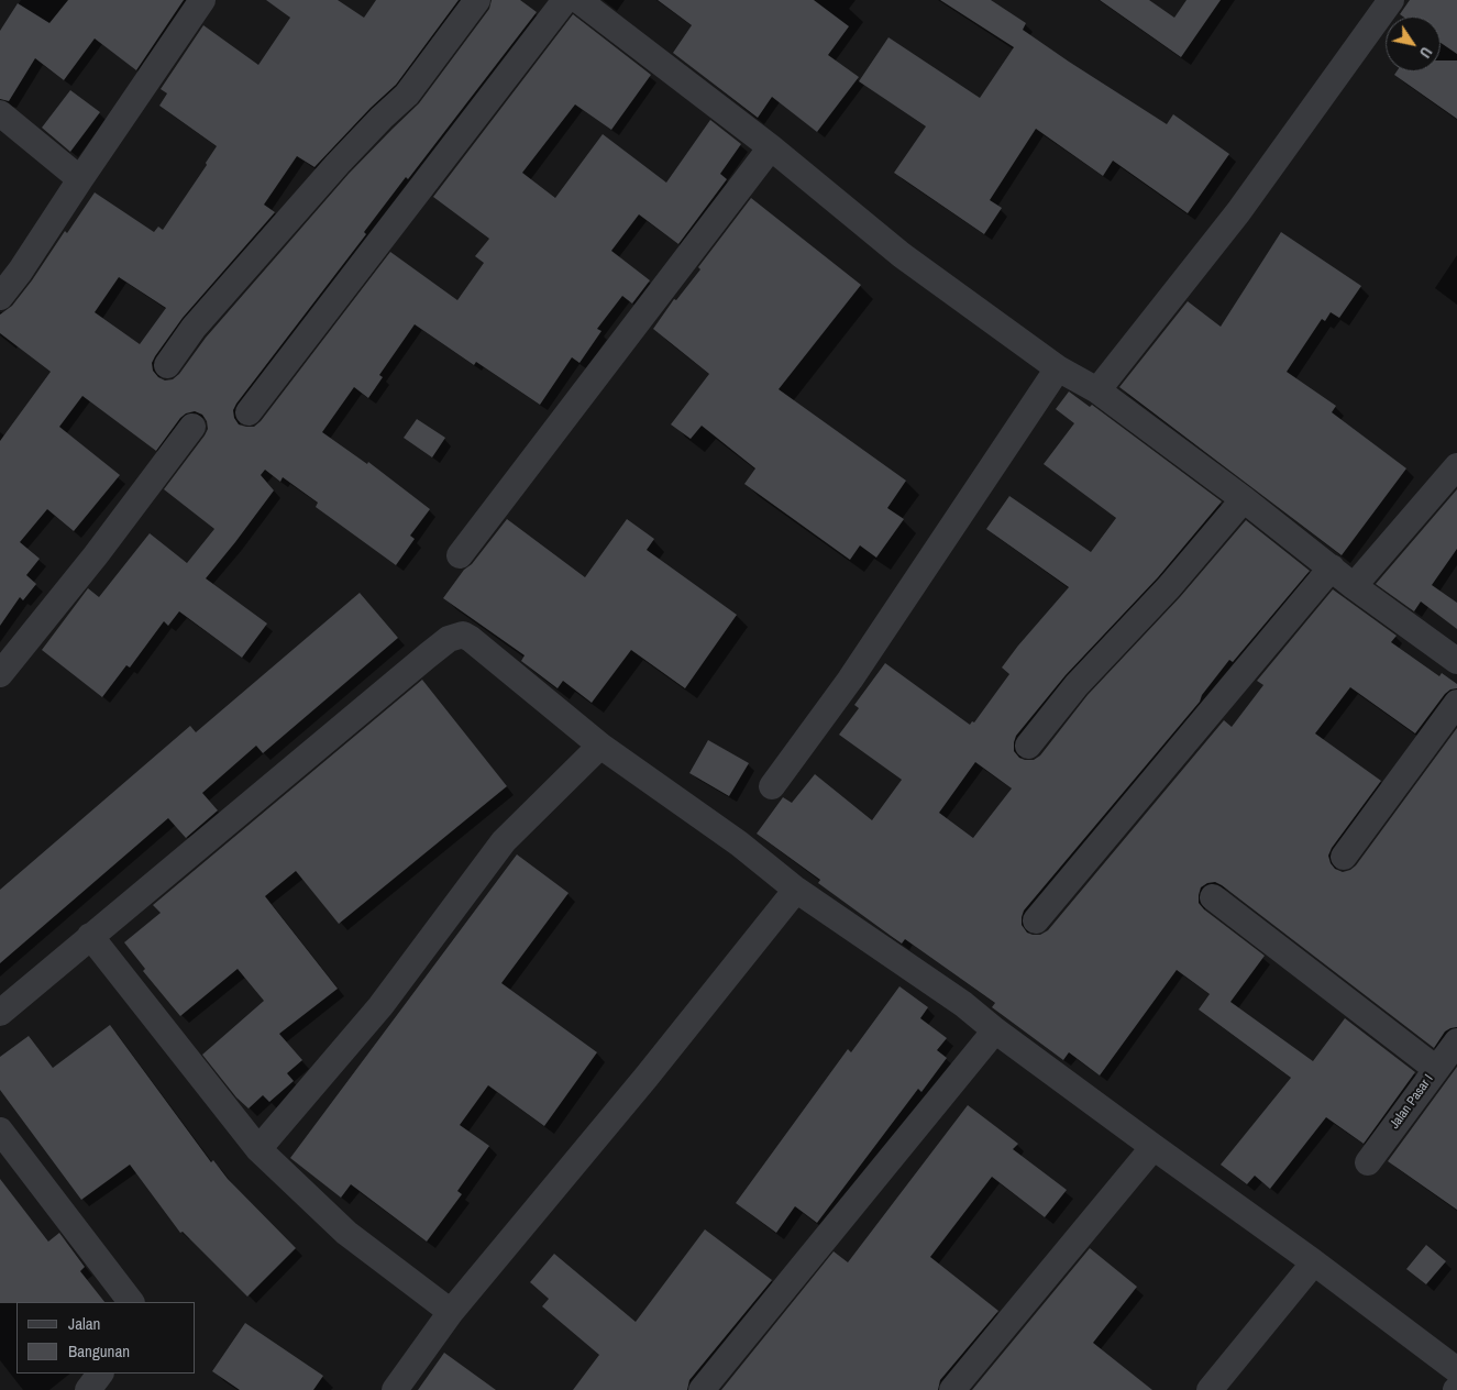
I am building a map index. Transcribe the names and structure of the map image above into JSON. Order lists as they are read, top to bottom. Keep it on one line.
{"streets":{"street":["Jalan Pasar I"]},"legend":["Jalan","Bangunan"],"north":"bottom right"}
